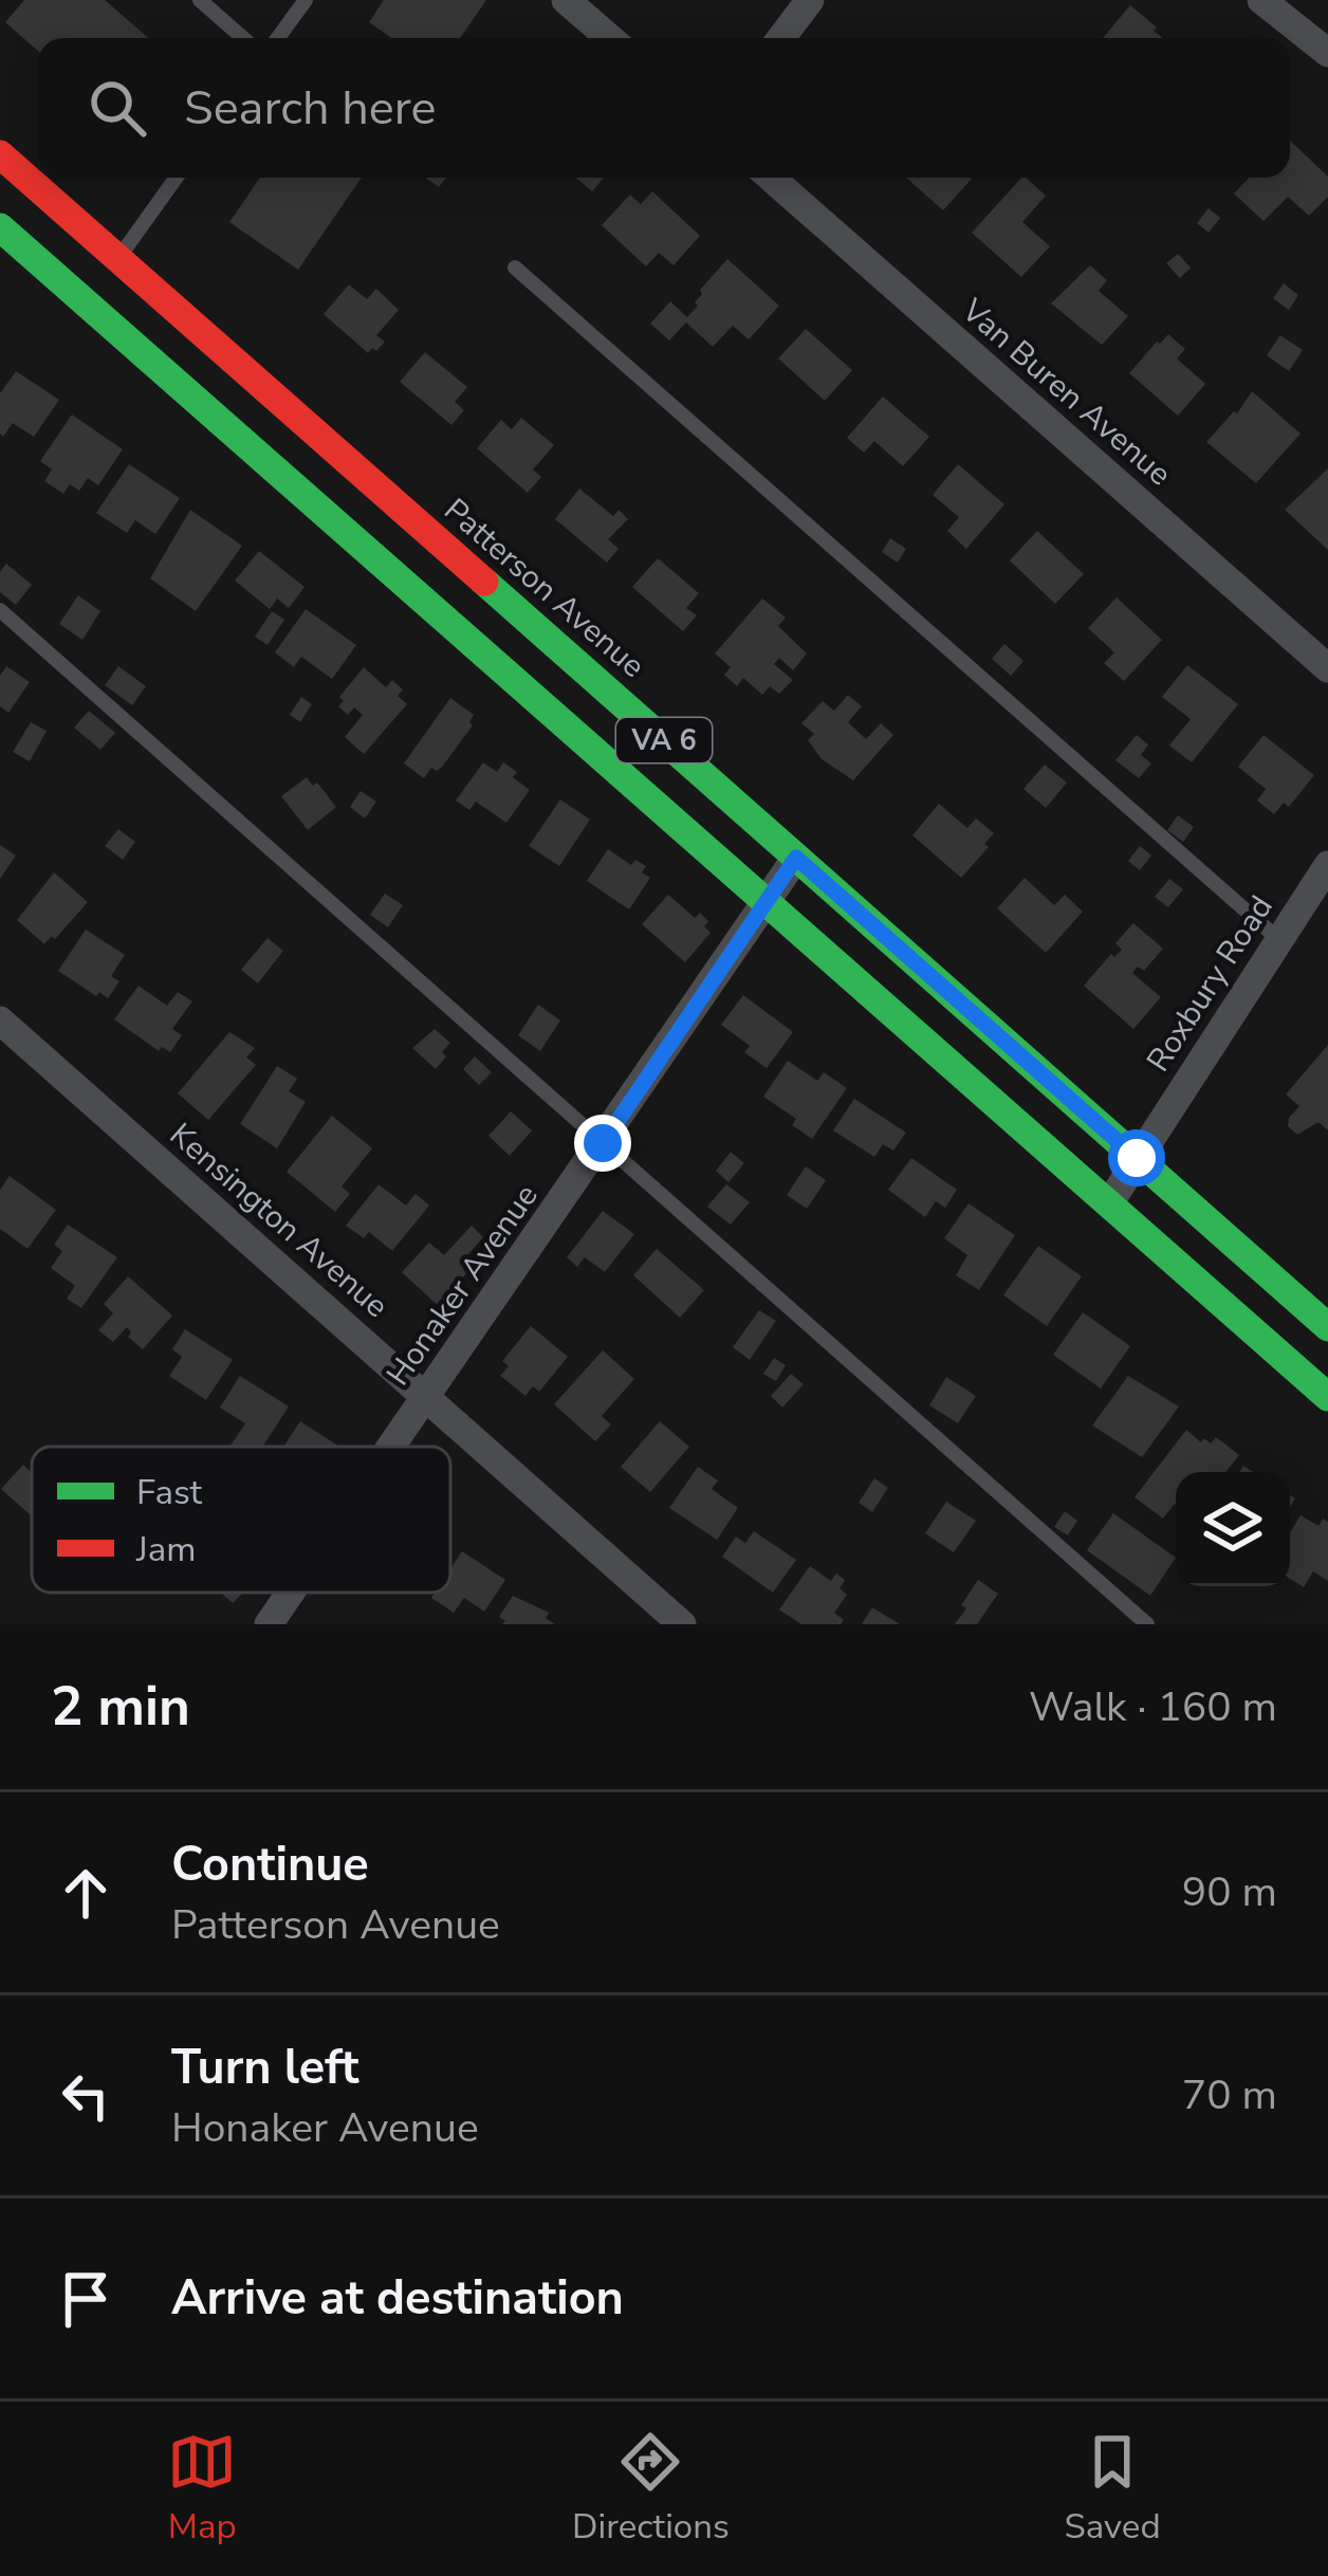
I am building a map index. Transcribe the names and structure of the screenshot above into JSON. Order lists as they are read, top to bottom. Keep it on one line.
{"streets":{"main road":["Patterson Avenue","VA 6"],"street":["Van Buren Avenue","Roxbury Road","Kensington Avenue","Honaker Avenue"]},"crossings":[["Patterson Avenue","Roxbury Road"],["Patterson Avenue","Honaker Avenue"],["VA 6","Roxbury Road"],["VA 6","Honaker Avenue"],["Kensington Avenue","Honaker Avenue"]],"legend":["Fast","Jam"],"page":{"search":"Search here","heading":["2 min","Walk · 160 m"],"list":[["Continue","Patterson Avenue","90 m"],["Turn left","Honaker Avenue","70 m"],"Arrive at destination"],"nav":["Map","Directions","Saved"]}}
